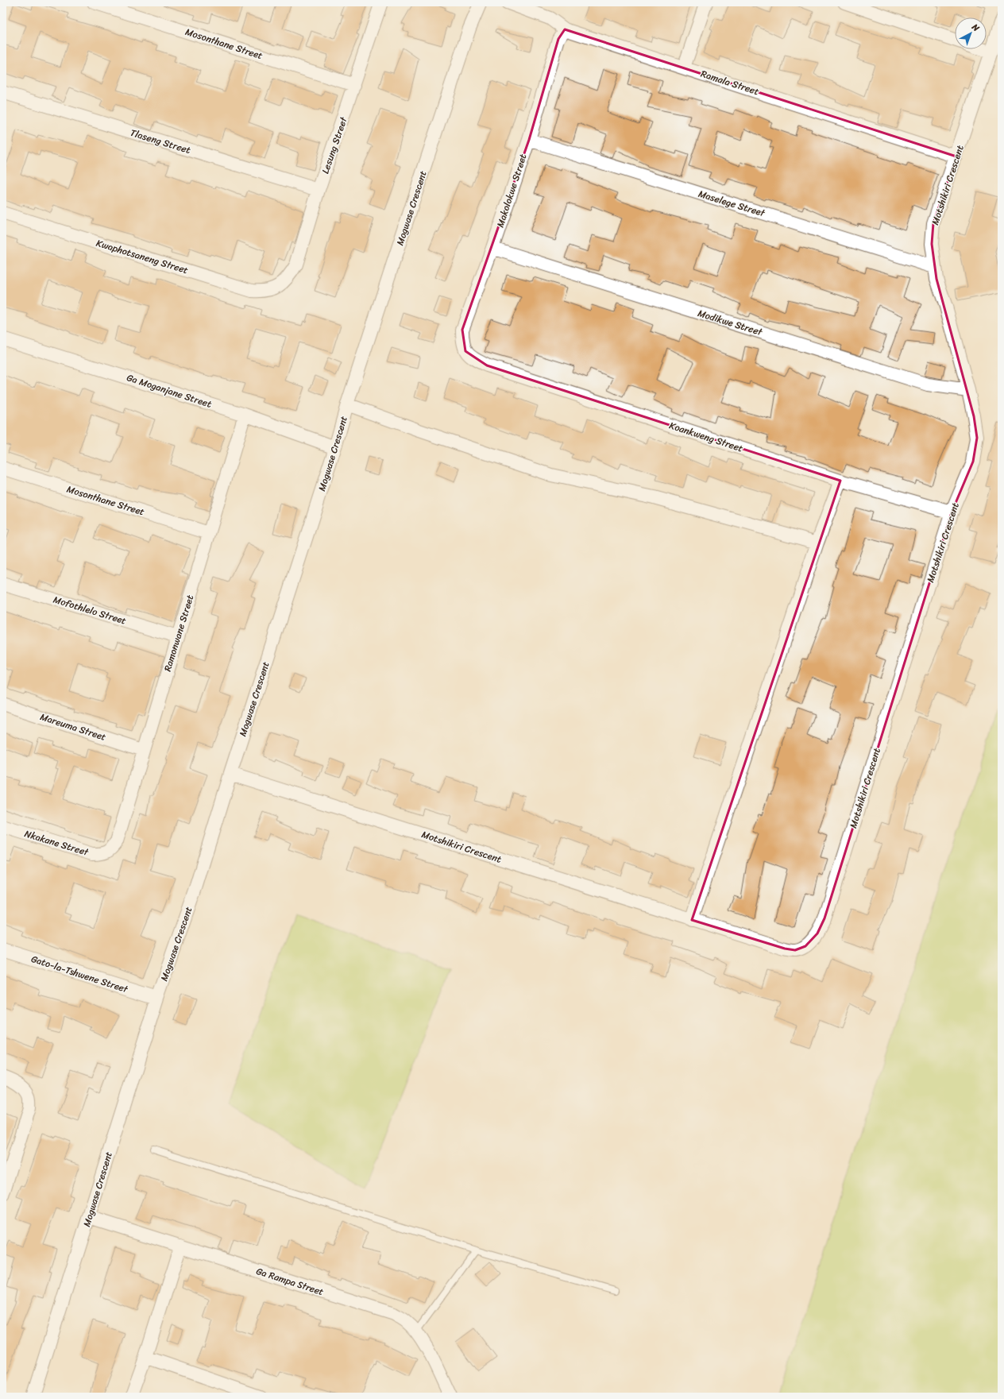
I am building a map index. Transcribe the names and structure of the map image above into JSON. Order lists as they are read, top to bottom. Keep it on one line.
{"streets":{"street":["Mosonthane Street","Ramala Street","Tlaseng Street","Lesung Street","Motshikiri Crescent","Makolokwe Street","Maselege Street","Mogwase Crescent","Kwaphotsaneng Street","Modikwe Street","Ga Moganjane Street","Koankweng Street","Mofothlelo Street","Ramonwane Street","Mareuma Street","Nkakane Street","Gato-la-Tshwene Street","Ga Rampa Street"]},"crossings":[["Mosonthane Street","Lesung Street"],["Mosonthane Street","Ramonwane Street"],["Ramala Street","Motshikiri Crescent"],["Ramala Street","Makolokwe Street"],["Tlaseng Street","Lesung Street"],["Lesung Street","Kwaphotsaneng Street"],["Motshikiri Crescent","Maselege Street"],["Motshikiri Crescent","Mogwase Crescent"],["Motshikiri Crescent","Modikwe Street"],["Motshikiri Crescent","Koankweng Street"],["Makolokwe Street","Maselege Street"],["Makolokwe Street","Modikwe Street"],["Makolokwe Street","Koankweng Street"],["Mogwase Crescent","Ga Moganjane Street"],["Mogwase Crescent","Gato-la-Tshwene Street"],["Mogwase Crescent","Ga Rampa Street"],["Ga Moganjane Street","Ramonwane Street"],["Mofothlelo Street","Ramonwane Street"],["Ramonwane Street","Mareuma Street"],["Ramonwane Street","Nkakane Street"]],"north":"top right"}
